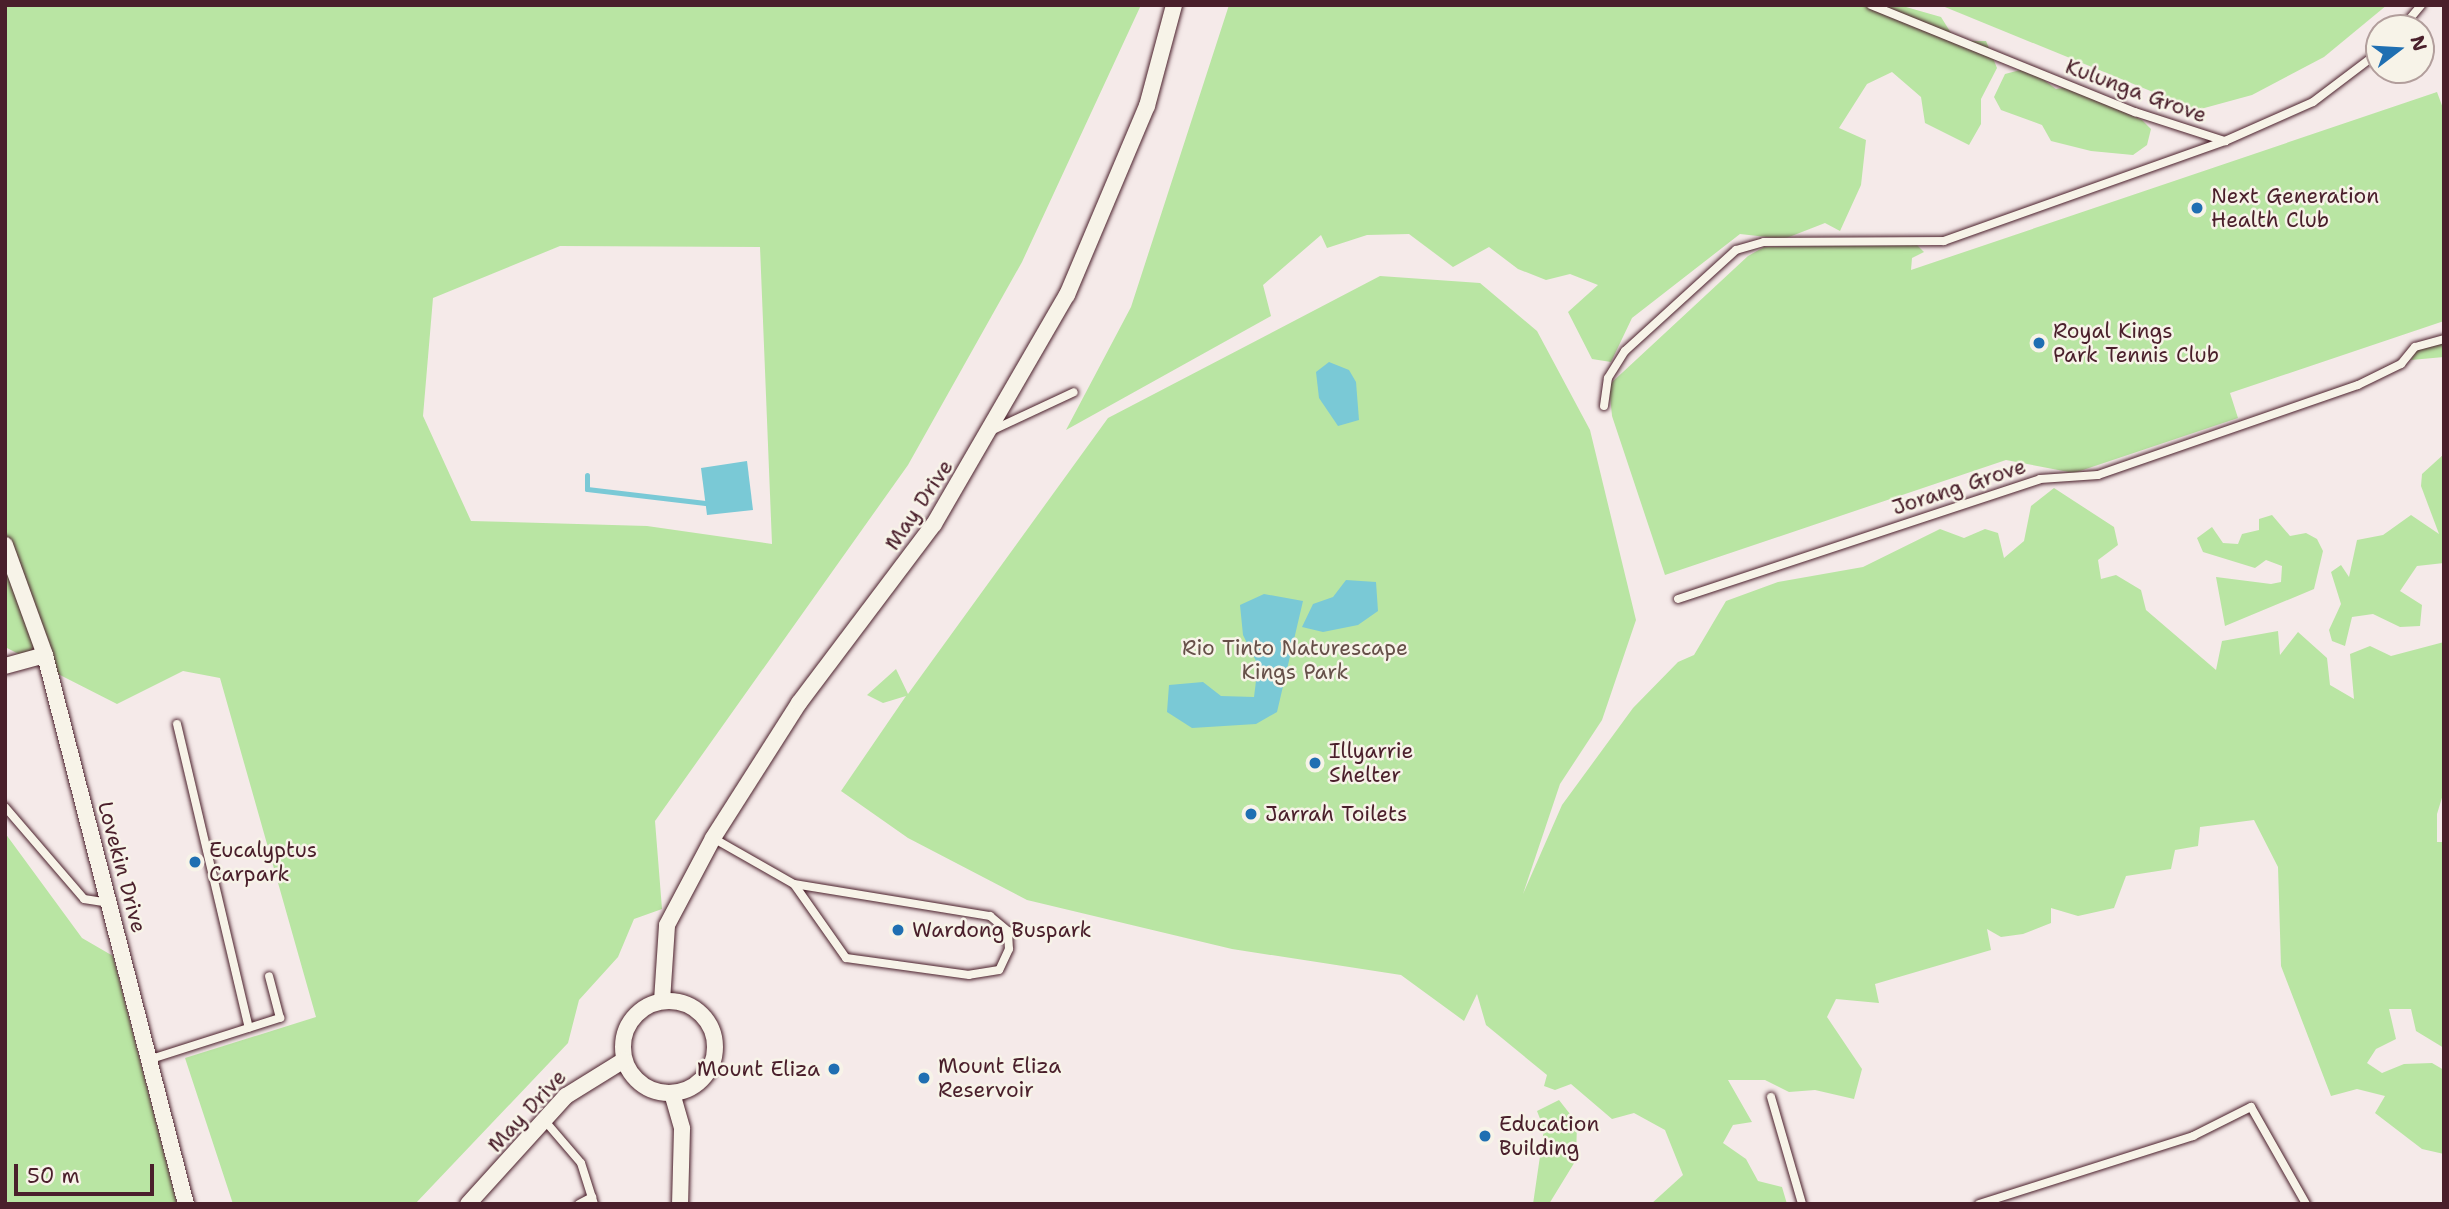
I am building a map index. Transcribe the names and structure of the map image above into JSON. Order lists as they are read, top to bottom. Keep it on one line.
{"streets":{"street":["May Drive","Lovekin Drive"],"lane":["Kulunga Grove","Jorang Grove"]},"parks":["Rio Tinto Naturescape Kings Park"],"places":["Next Generation Health Club","Royal Kings Park Tennis Club","Illyarrie Shelter","Jarrah Toilets","Eucalyptus Carpark","Wardong Buspark","Mount Eliza","Mount Eliza Reservoir","Education Building"],"scale_bar":"50 m","north":"right"}
